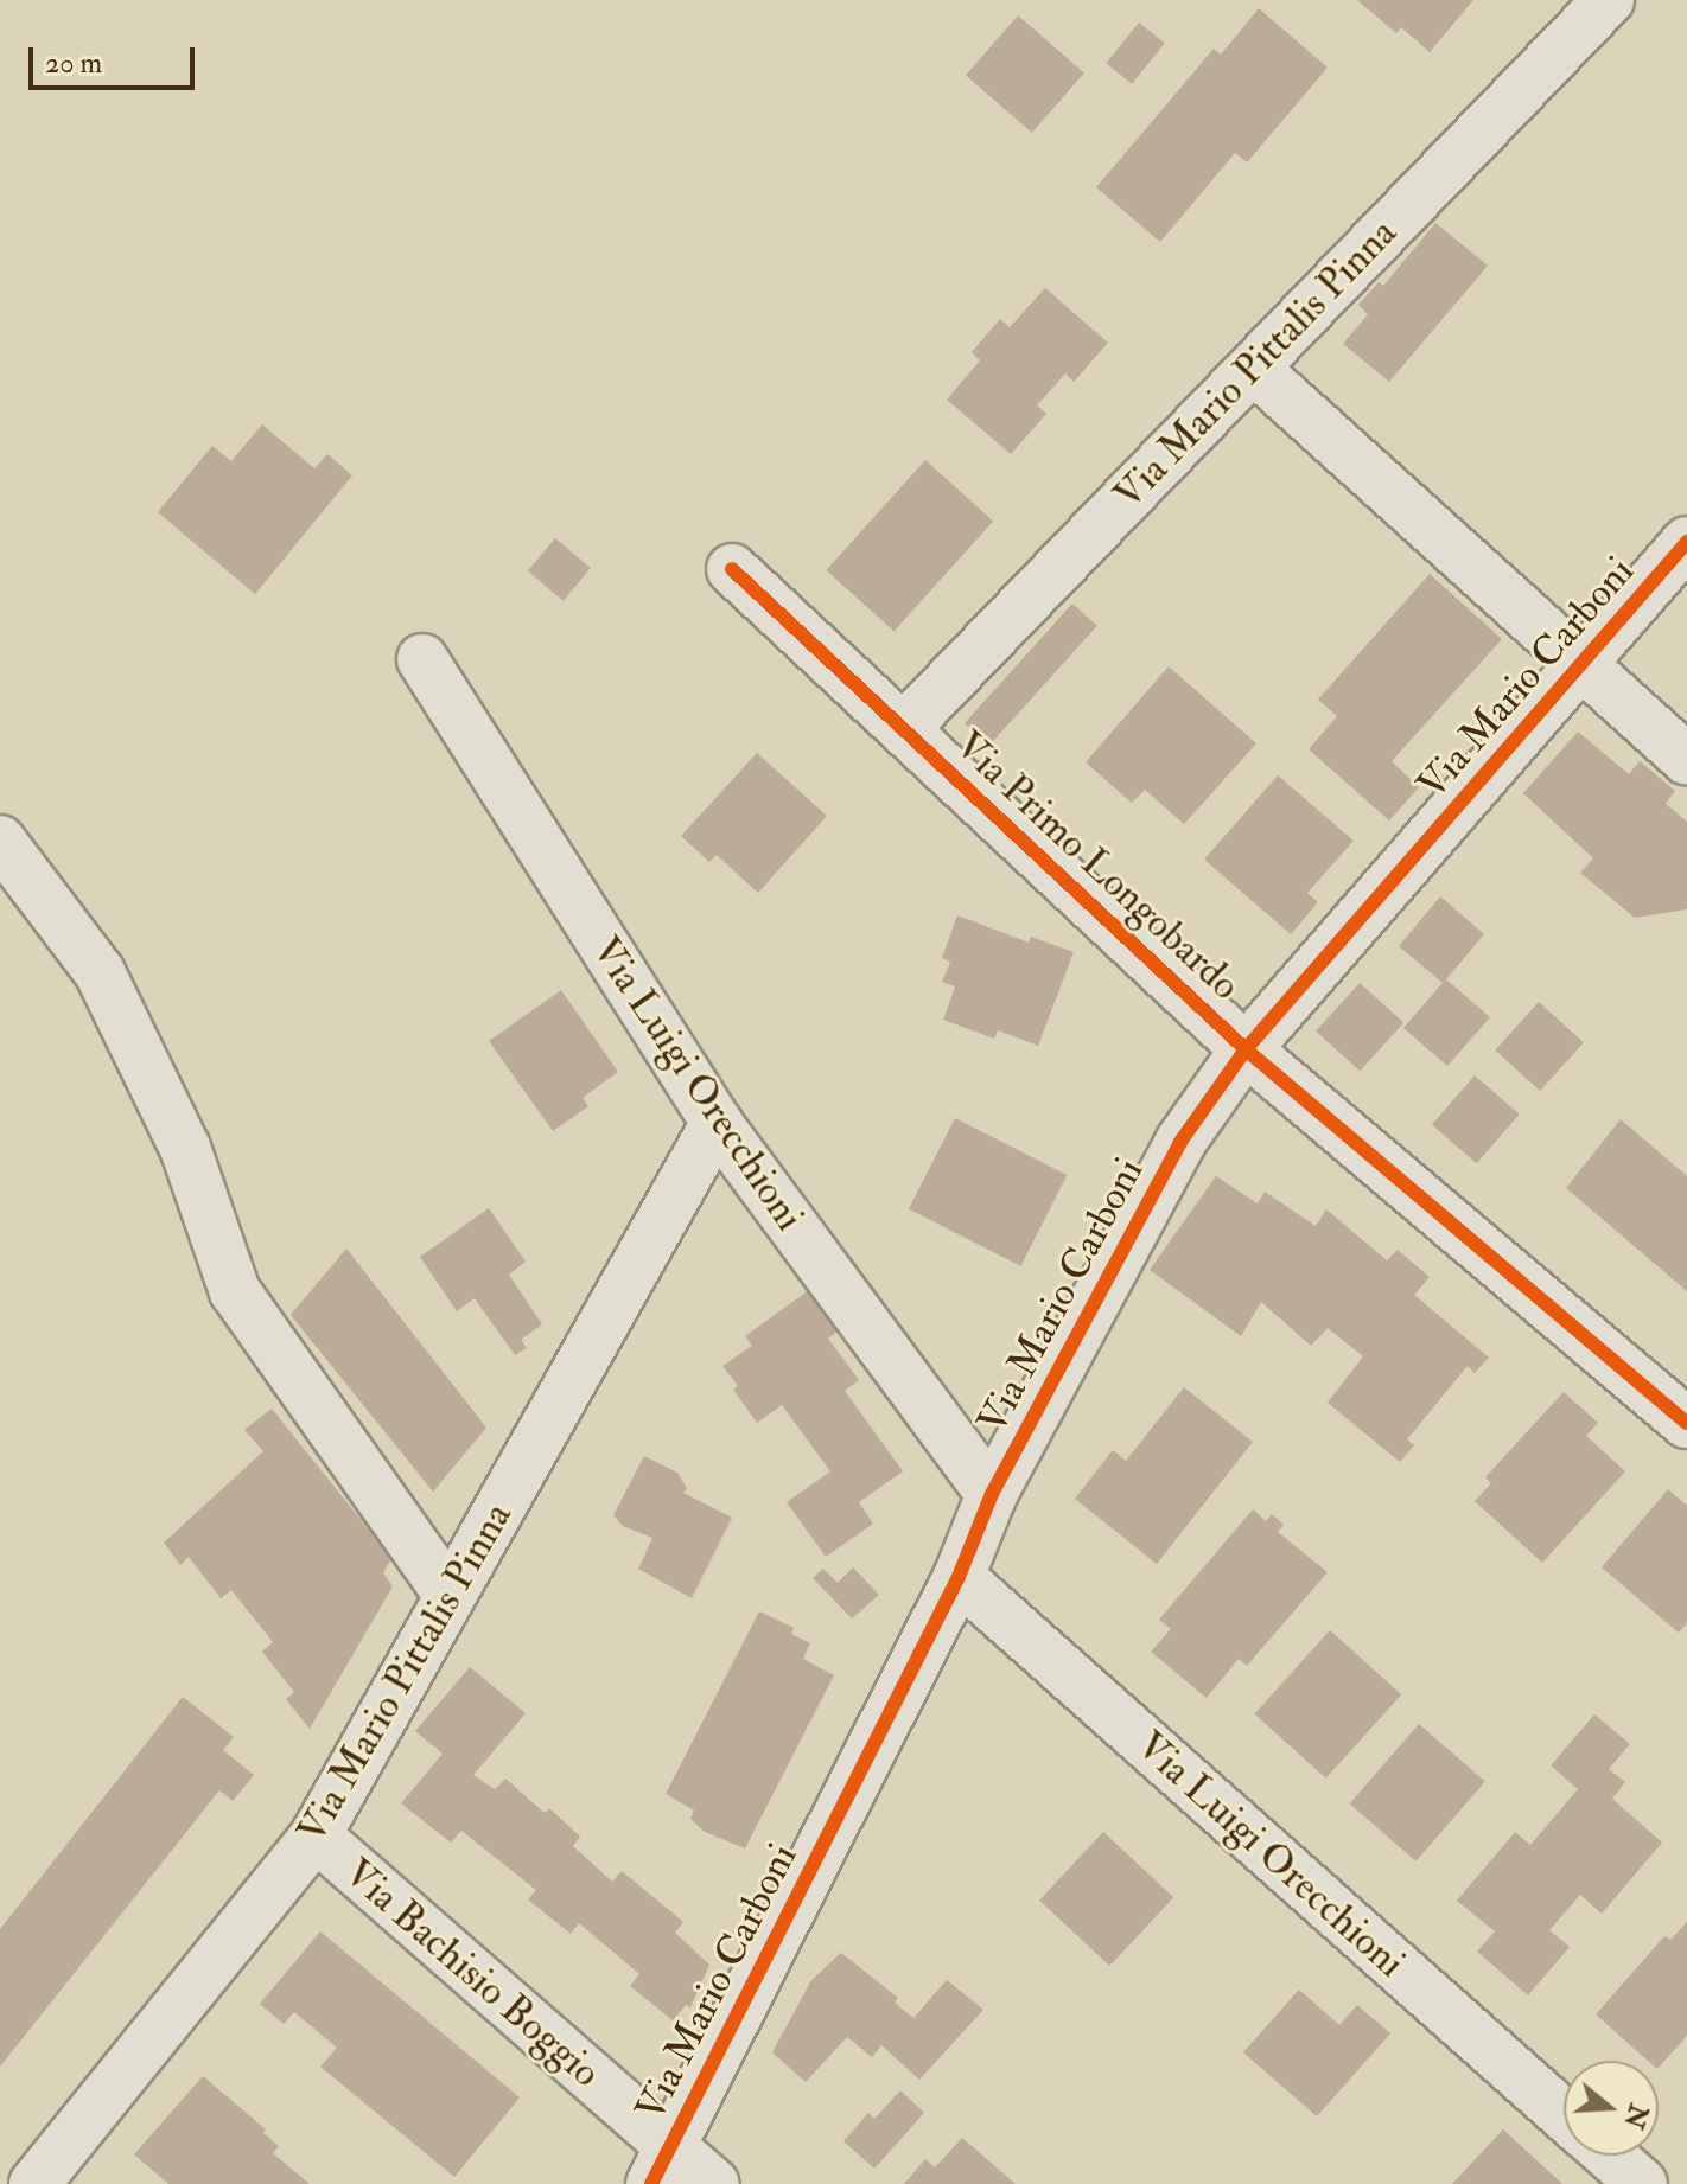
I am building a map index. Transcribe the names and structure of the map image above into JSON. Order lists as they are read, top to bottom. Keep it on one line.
{"streets":{"street":["Via Mario Pittalis Pinna","Via Mario Carboni","Via Primo Longobardo","Via Luigi Orecchioni","Via Bachisio Boggio"]},"crossings":[["Via Mario Pittalis Pinna","Via Primo Longobardo"],["Via Mario Pittalis Pinna","Via Luigi Orecchioni"],["Via Mario Pittalis Pinna","Via Bachisio Boggio"],["Via Mario Carboni","Via Primo Longobardo"],["Via Mario Carboni","Via Luigi Orecchioni"],["Via Mario Carboni","Via Bachisio Boggio"]],"scale_bar":"20 m","north":"right"}
